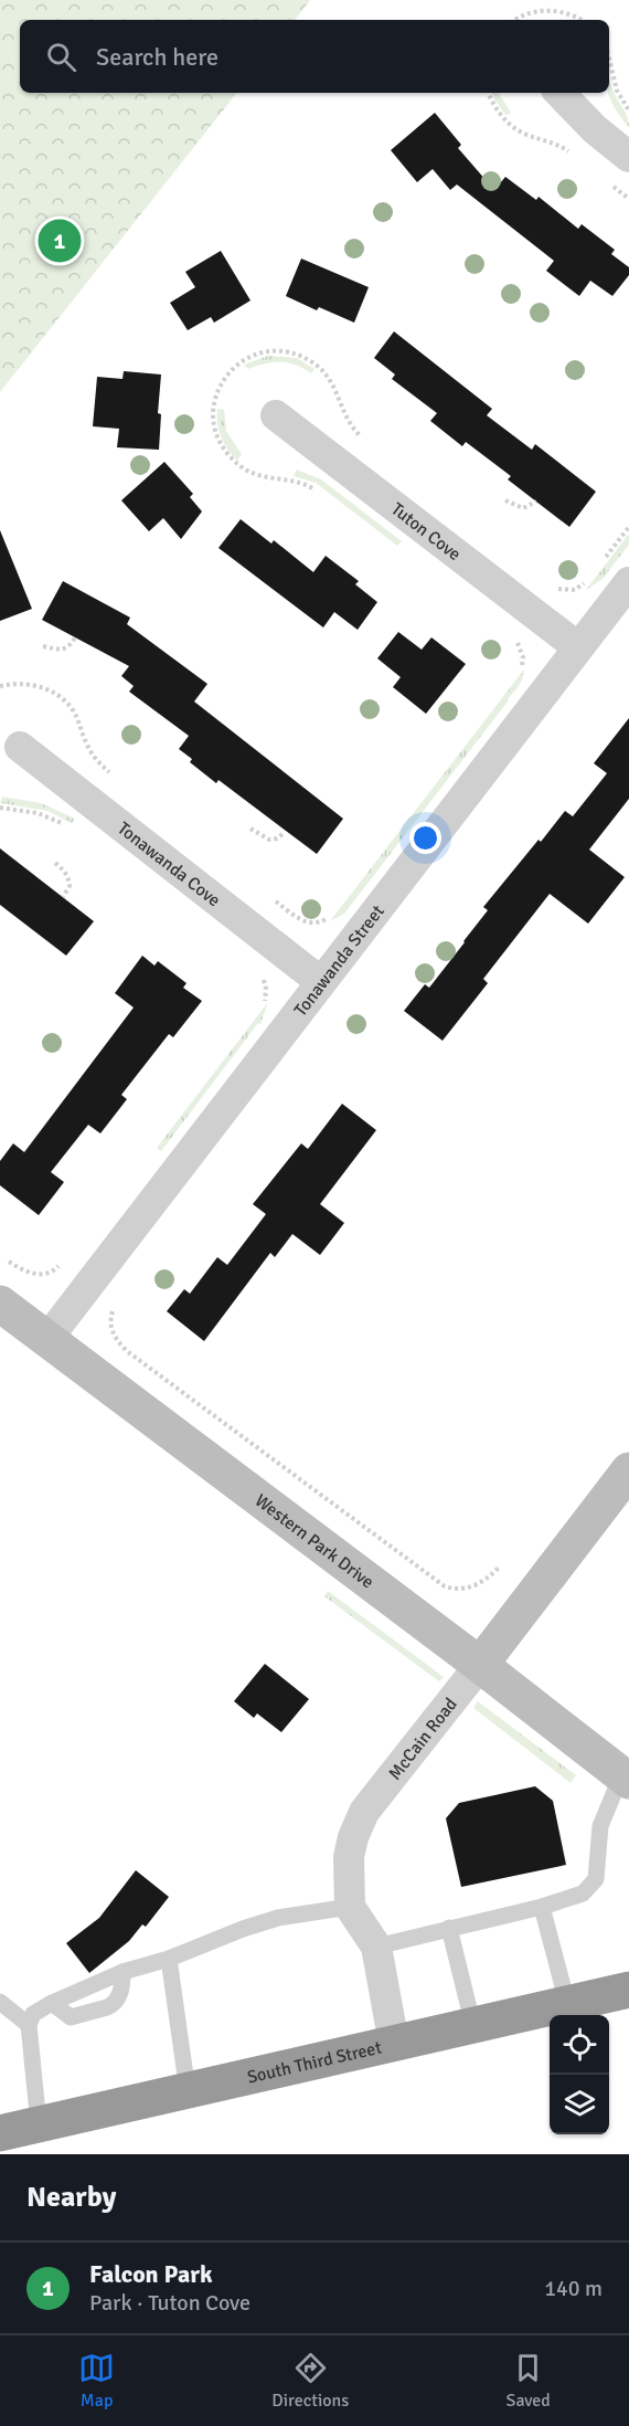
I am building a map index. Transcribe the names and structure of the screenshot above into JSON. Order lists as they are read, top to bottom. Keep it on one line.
{"streets":{"highway":["South Third Street"],"street":["Tuton Cove","Tonawanda Cove","Tonawanda Street","Western Park Drive","McCain Road"]},"crossings":[["Tuton Cove","Tonawanda Street"],["Tonawanda Cove","Tonawanda Street"],["Tonawanda Street","Western Park Drive"],["Western Park Drive","McCain Road"]],"page":{"search":"Search here","pins":"1","heading":"Nearby","list":[{"mark":"1","name":"Falcon Park","note":"Park · Tuton Cove","value":"140 m"}],"nav":["Map","Directions","Saved"]}}
